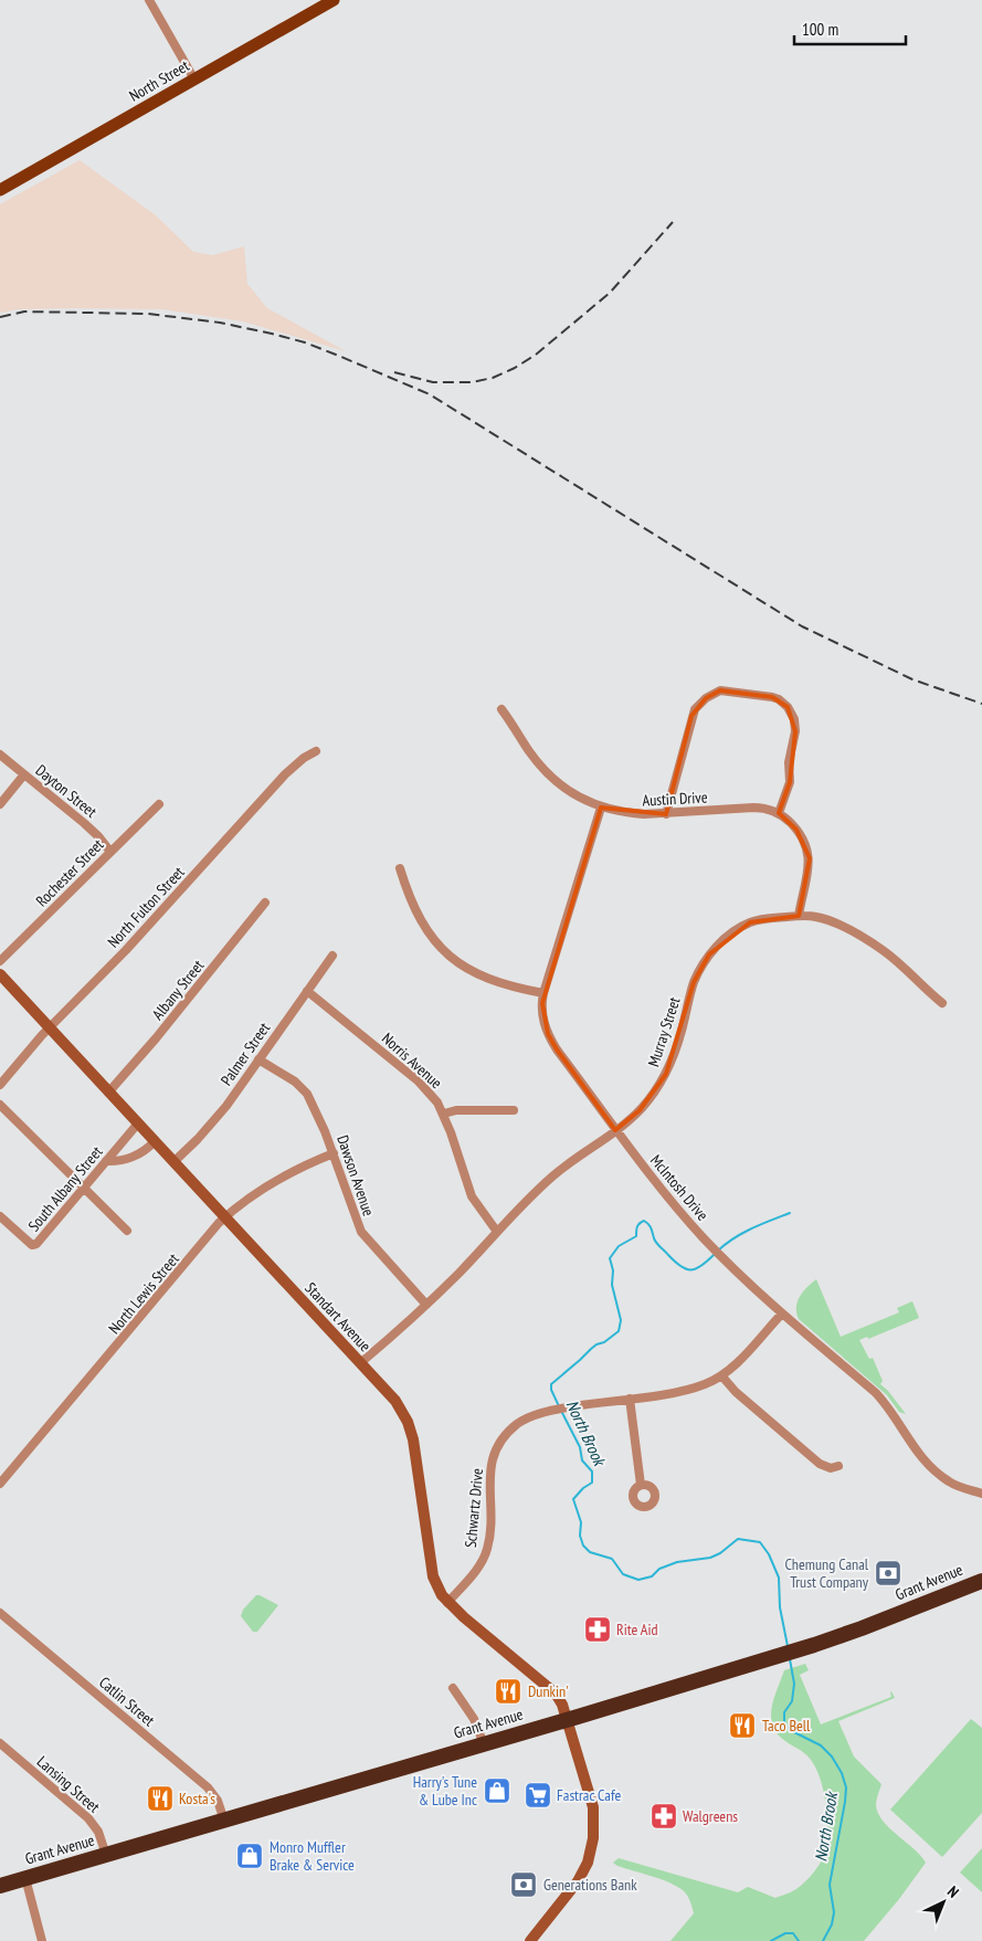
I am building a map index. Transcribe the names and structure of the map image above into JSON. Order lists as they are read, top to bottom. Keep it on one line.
{"streets":{"highway":["Grant Avenue"],"main road":["North Street"],"street":["Dayton Street","Austin Drive","Rochester Street","North Fulton Street","Albany Street","Murray Street","Palmer Street","Norris Avenue","Dawson Avenue","McIntosh Drive","South Albany Street","North Lewis Street","Standart Avenue","Schwartz Drive","Catlin Street","Lansing Street"]},"crossings":[["Dayton Street","Rochester Street"],["Austin Drive","McIntosh Drive"],["North Fulton Street","Standart Avenue"],["Albany Street","Standart Avenue"],["Murray Street","Norris Avenue"],["Murray Street","Dawson Avenue"],["Murray Street","McIntosh Drive"],["Murray Street","Standart Avenue"],["Palmer Street","Norris Avenue"],["Palmer Street","Dawson Avenue"],["Palmer Street","Standart Avenue"],["Dawson Avenue","North Lewis Street"],["McIntosh Drive","Schwartz Drive"],["South Albany Street","Standart Avenue"],["North Lewis Street","Standart Avenue"],["Standart Avenue","Schwartz Drive"],["Standart Avenue","Grant Avenue"],["Grant Avenue","Catlin Street"],["Grant Avenue","Lansing Street"]],"water":["North Brook"],"places":{"bank":["Chemung Canal Trust Company","Generations Bank"],"pharmacy":["Rite Aid","Walgreens"],"restaurant":["Dunkin'","Taco Bell","Kosta's"],"shop":["Harry's Tune & Lube Inc","Monro Muffler Brake & Service"],"supermarket":["Fastrac Cafe"]},"scale_bar":"100 m","north":"top right"}
